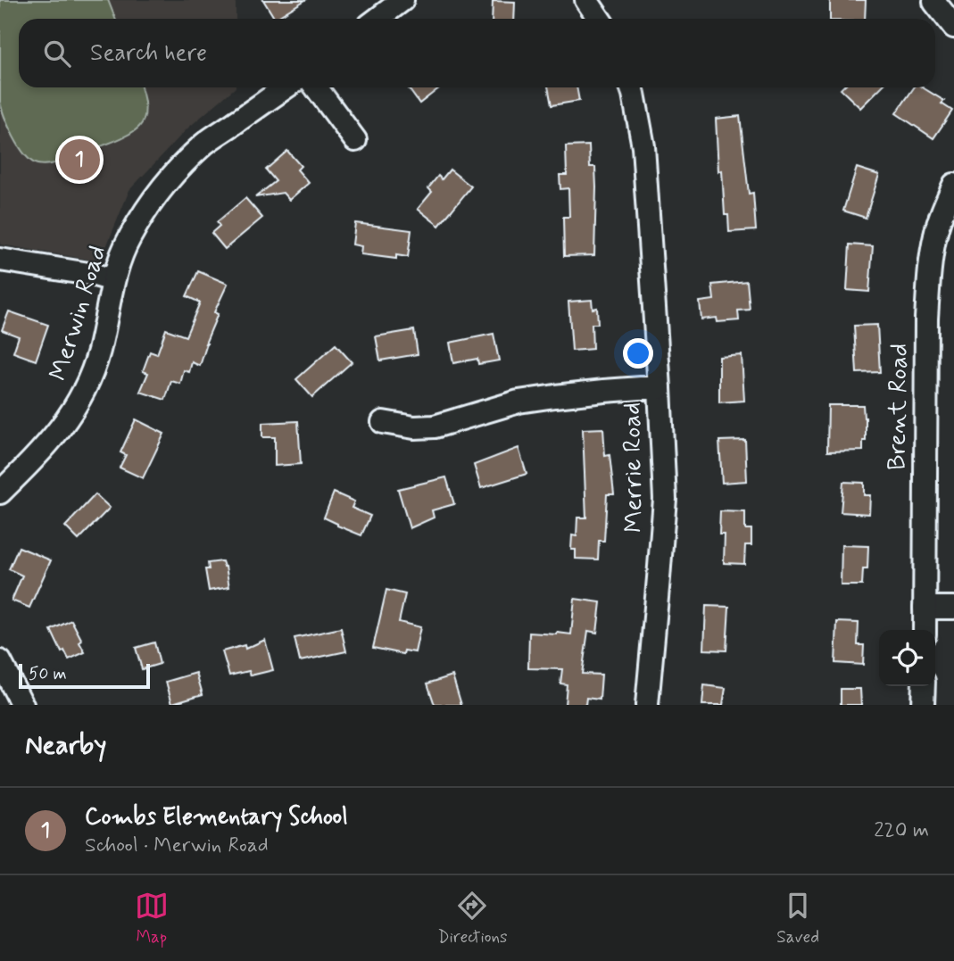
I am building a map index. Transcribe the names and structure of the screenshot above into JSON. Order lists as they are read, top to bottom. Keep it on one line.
{"streets":{"street":["Merwin Road","Brent Road","Merrie Road"]},"scale_bar":"50 m","page":{"search":"Search here","pins":"1","scale":"50 m","heading":"Nearby","list":[{"mark":"1","name":"Combs Elementary School","note":"School · Merwin Road","value":"220 m"}],"nav":["Map","Directions","Saved"]}}
